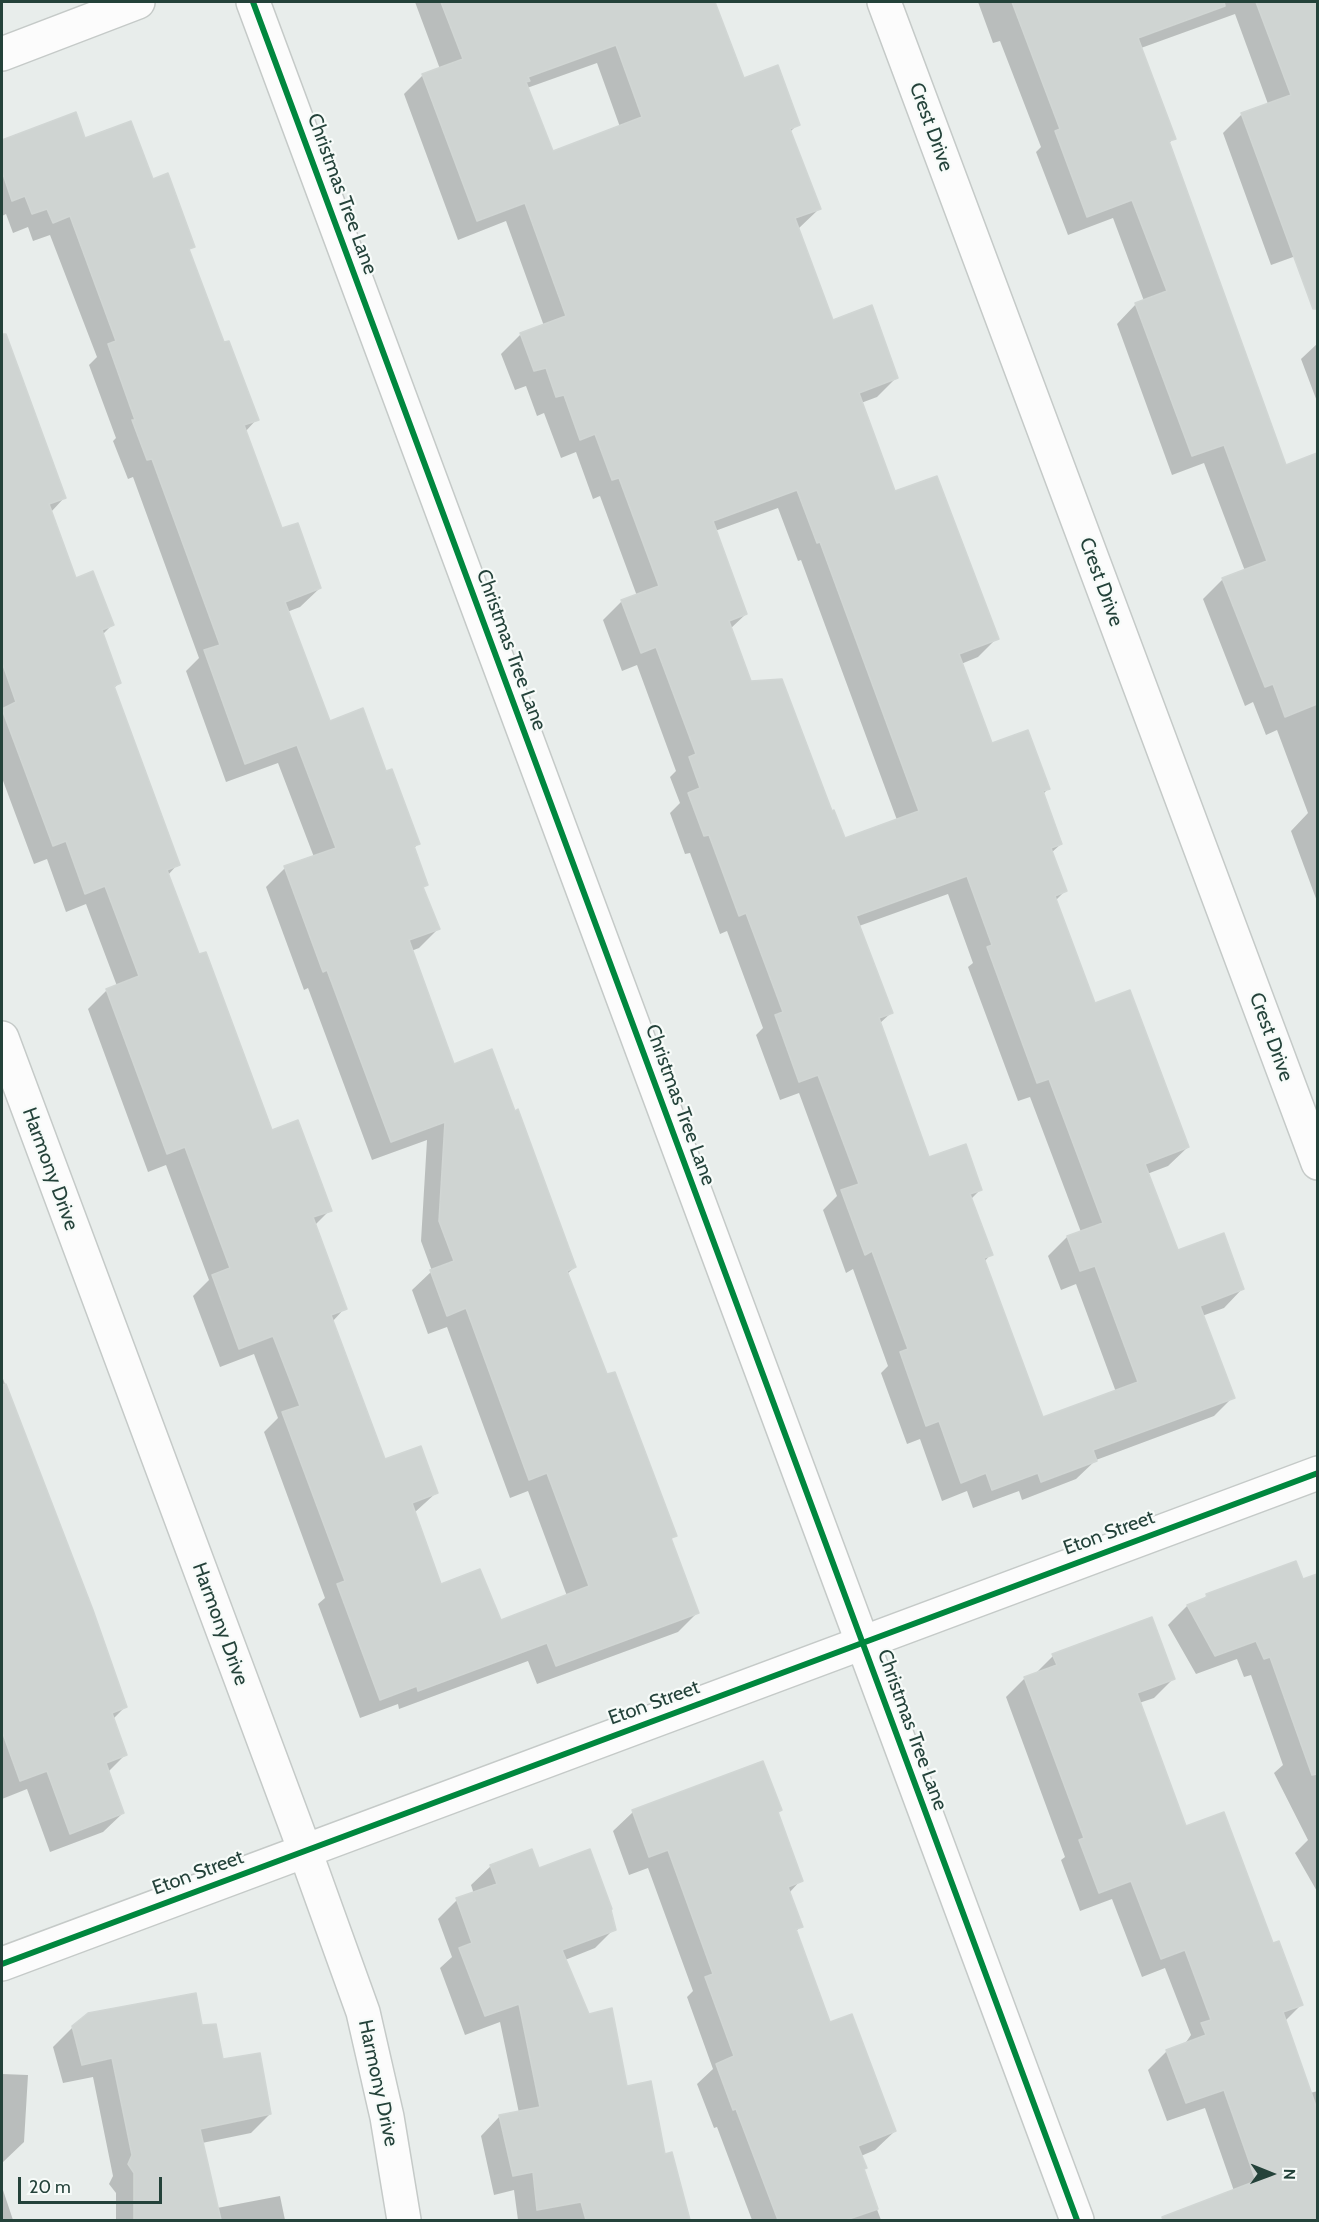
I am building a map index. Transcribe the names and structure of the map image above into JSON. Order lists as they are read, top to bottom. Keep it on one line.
{"streets":{"street":["Crest Drive","Christmas Tree Lane","Harmony Drive","Eton Street"]},"crossings":[["Christmas Tree Lane","Eton Street"],["Harmony Drive","Eton Street"]],"scale_bar":"20 m","north":"right"}
